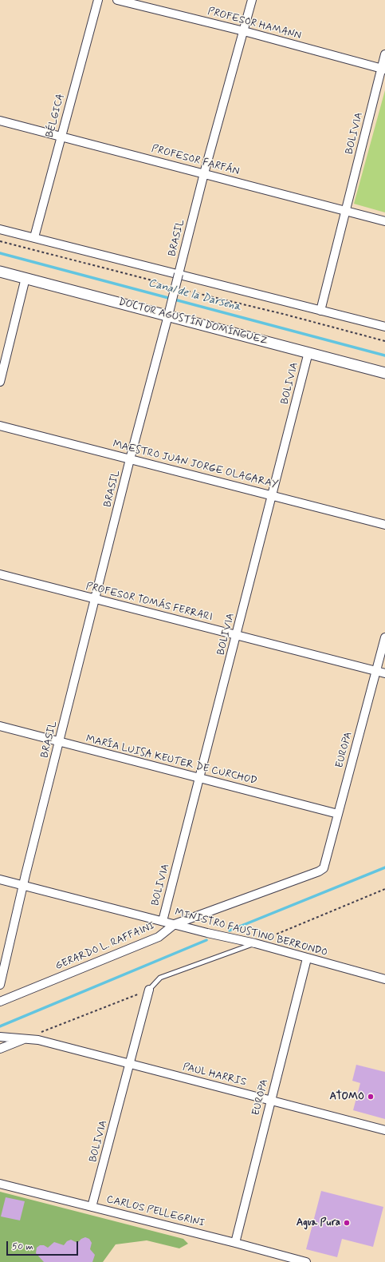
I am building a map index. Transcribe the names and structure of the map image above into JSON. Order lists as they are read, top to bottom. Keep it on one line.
{"streets":{"street":["PROFESOR HAMANN","BÉLGICA","BOLIVIA","PROFESOR FARFÁN","BRASIL","DOCTOR AGUSTÍN DOMÍNGUEZ","MAESTRO JUAN JORGE OLAGARAY","PROFESOR TOMÁS FERRARI","EUROPA","MARÍA LUISA KEUTER DE CURCHOD","MINISTRO FAUSTINO BERRONDO","GERARDO L. RAFFAINI","PAUL HARRIS","CARLOS PELLEGRINI"]},"crossings":[["PROFESOR HAMANN","BOLIVIA"],["PROFESOR HAMANN","BRASIL"],["BÉLGICA","PROFESOR FARFÁN"],["BOLIVIA","PROFESOR FARFÁN"],["BOLIVIA","DOCTOR AGUSTÍN DOMÍNGUEZ"],["BOLIVIA","MAESTRO JUAN JORGE OLAGARAY"],["BOLIVIA","PROFESOR TOMÁS FERRARI"],["BOLIVIA","MARÍA LUISA KEUTER DE CURCHOD"],["BOLIVIA","MINISTRO FAUSTINO BERRONDO"],["BOLIVIA","PAUL HARRIS"],["BOLIVIA","CARLOS PELLEGRINI"],["PROFESOR FARFÁN","BRASIL"],["BRASIL","DOCTOR AGUSTÍN DOMÍNGUEZ"],["BRASIL","MAESTRO JUAN JORGE OLAGARAY"],["BRASIL","PROFESOR TOMÁS FERRARI"],["BRASIL","MARÍA LUISA KEUTER DE CURCHOD"],["BRASIL","MINISTRO FAUSTINO BERRONDO"],["PROFESOR TOMÁS FERRARI","EUROPA"],["EUROPA","MARÍA LUISA KEUTER DE CURCHOD"],["EUROPA","MINISTRO FAUSTINO BERRONDO"],["EUROPA","GERARDO L. RAFFAINI"],["EUROPA","PAUL HARRIS"],["EUROPA","CARLOS PELLEGRINI"],["MINISTRO FAUSTINO BERRONDO","GERARDO L. RAFFAINI"]],"water":["Canal de la Darsena"],"places":["ATOMO","Agua Pura"],"scale_bar":"50 m"}
